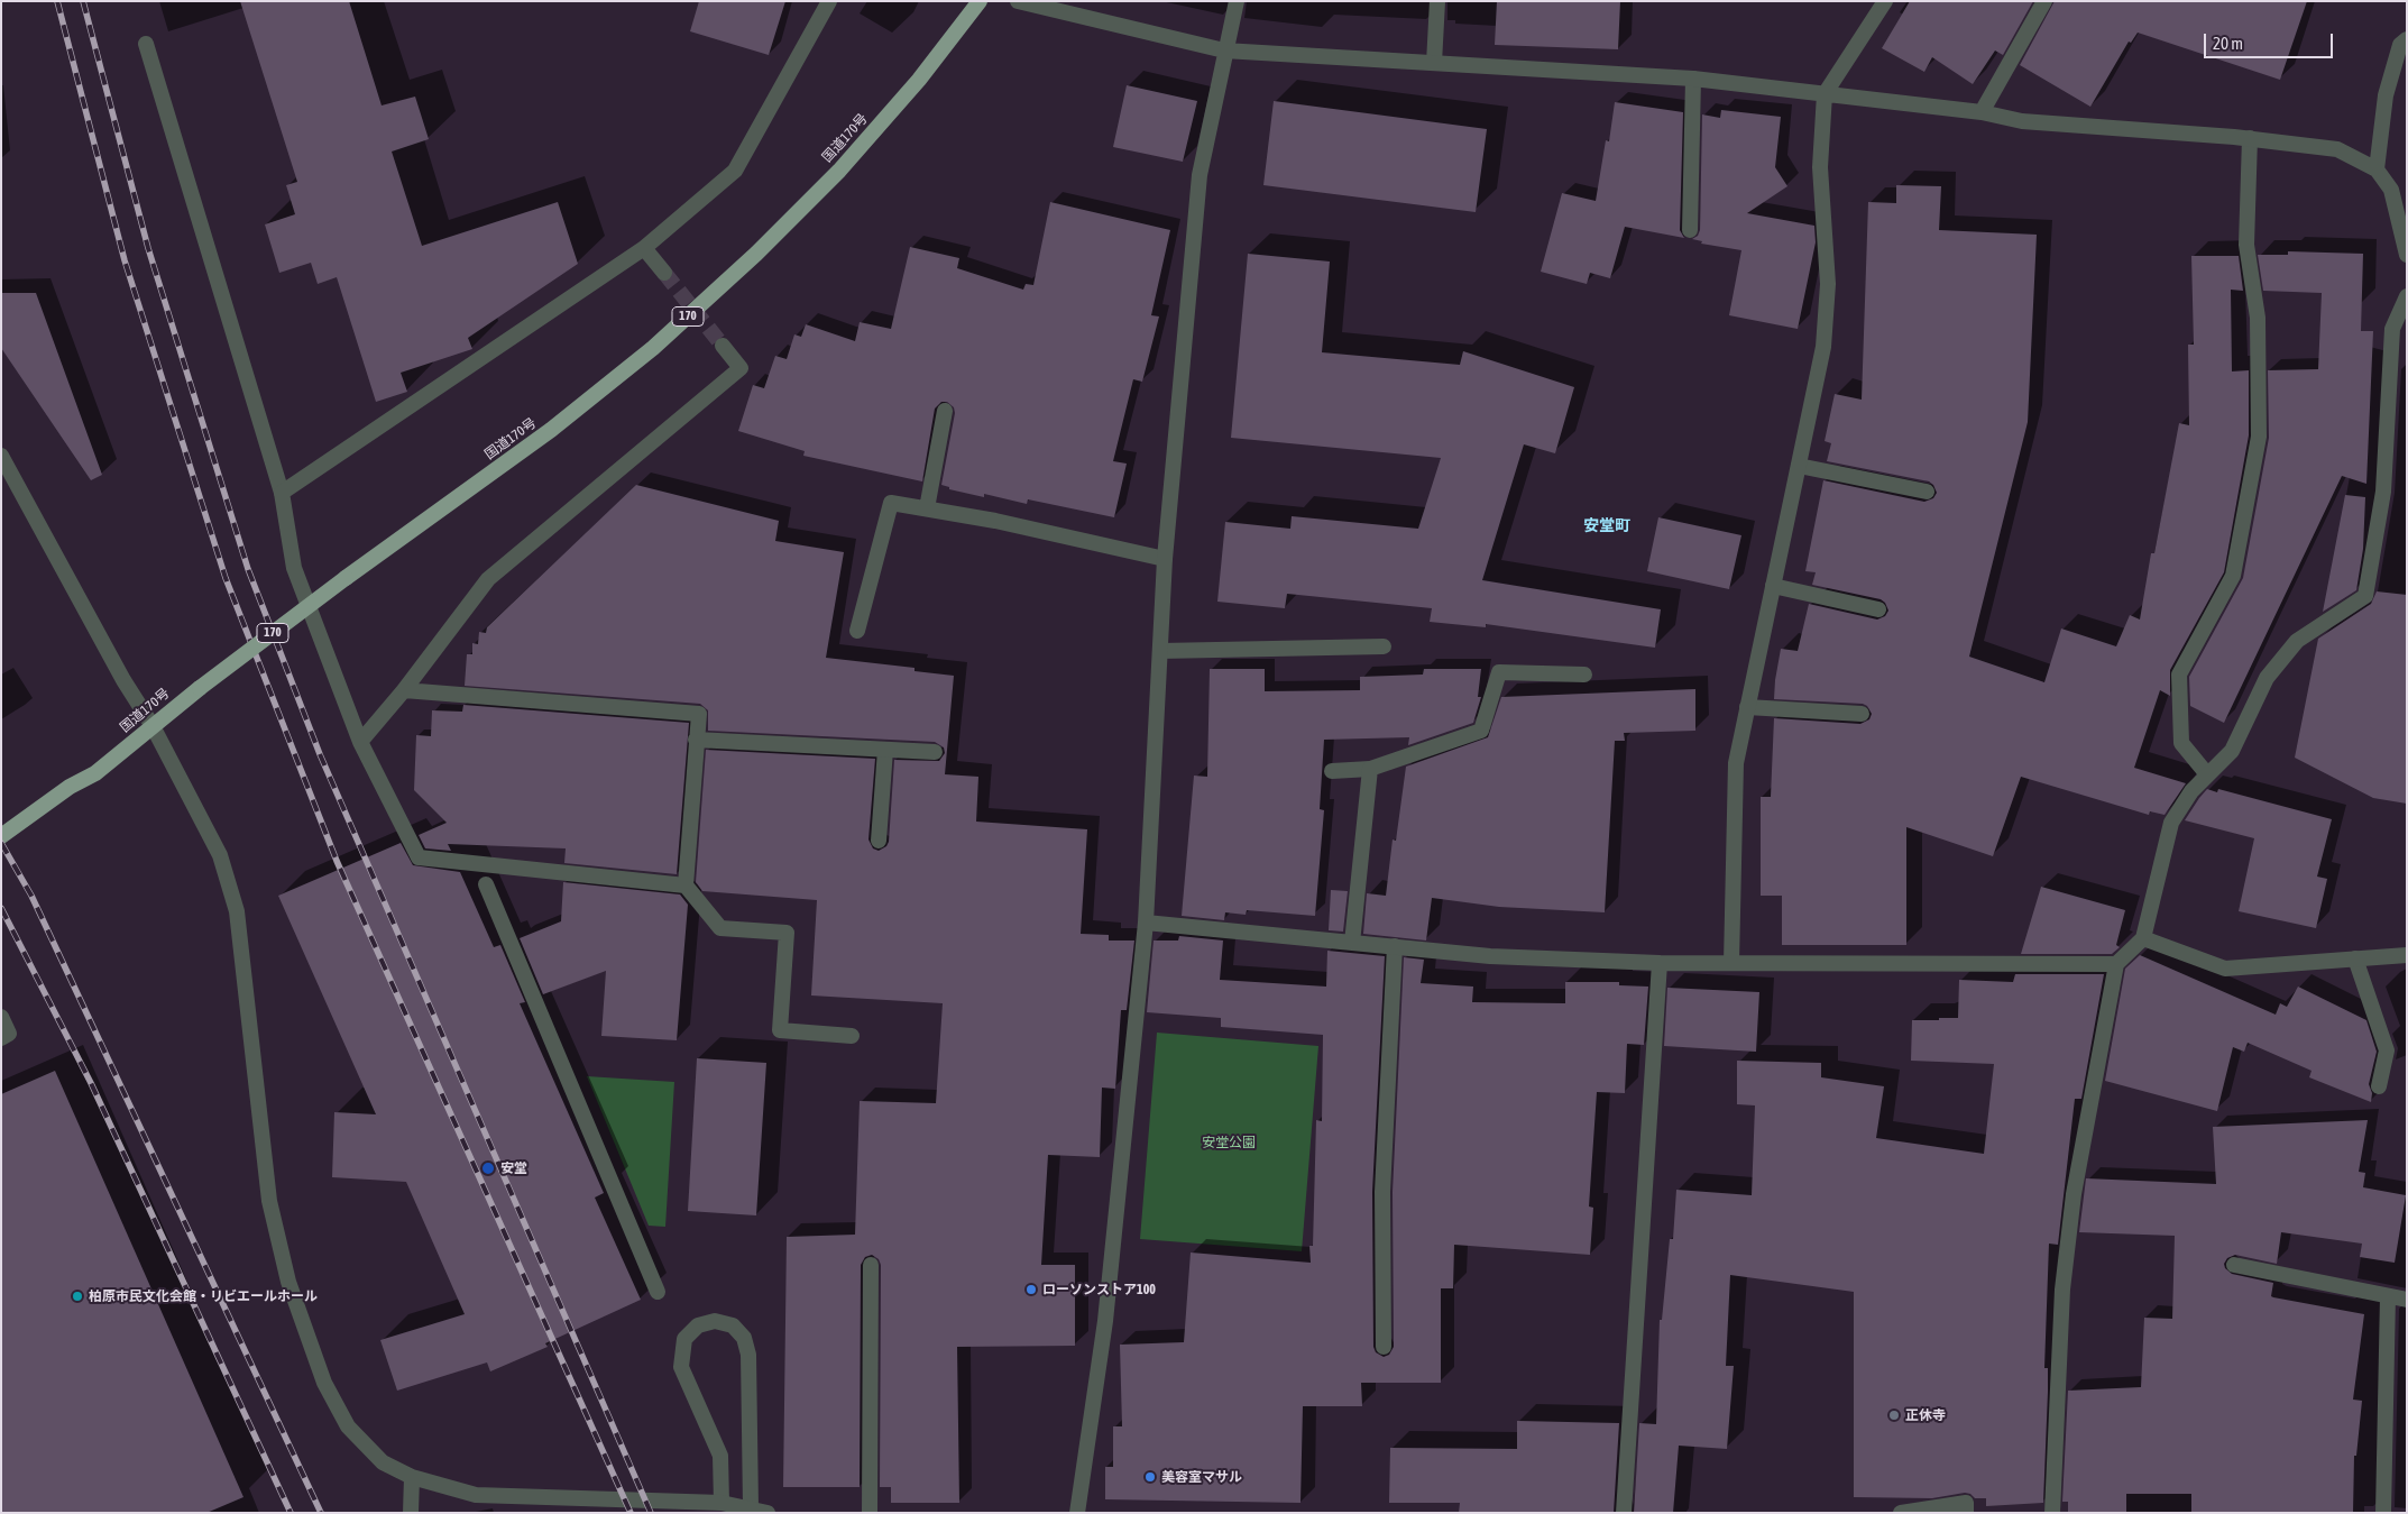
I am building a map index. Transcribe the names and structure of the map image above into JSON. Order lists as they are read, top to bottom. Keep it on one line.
{"streets":{"highway":["国道170号","170"]},"districts":["安堂町"],"parks":["安堂公園"],"places":["安堂","ローソンストア100","柏原市民文化会館・リビエールホール","正休寺","美容室マサル"],"scale_bar":"20 m"}
